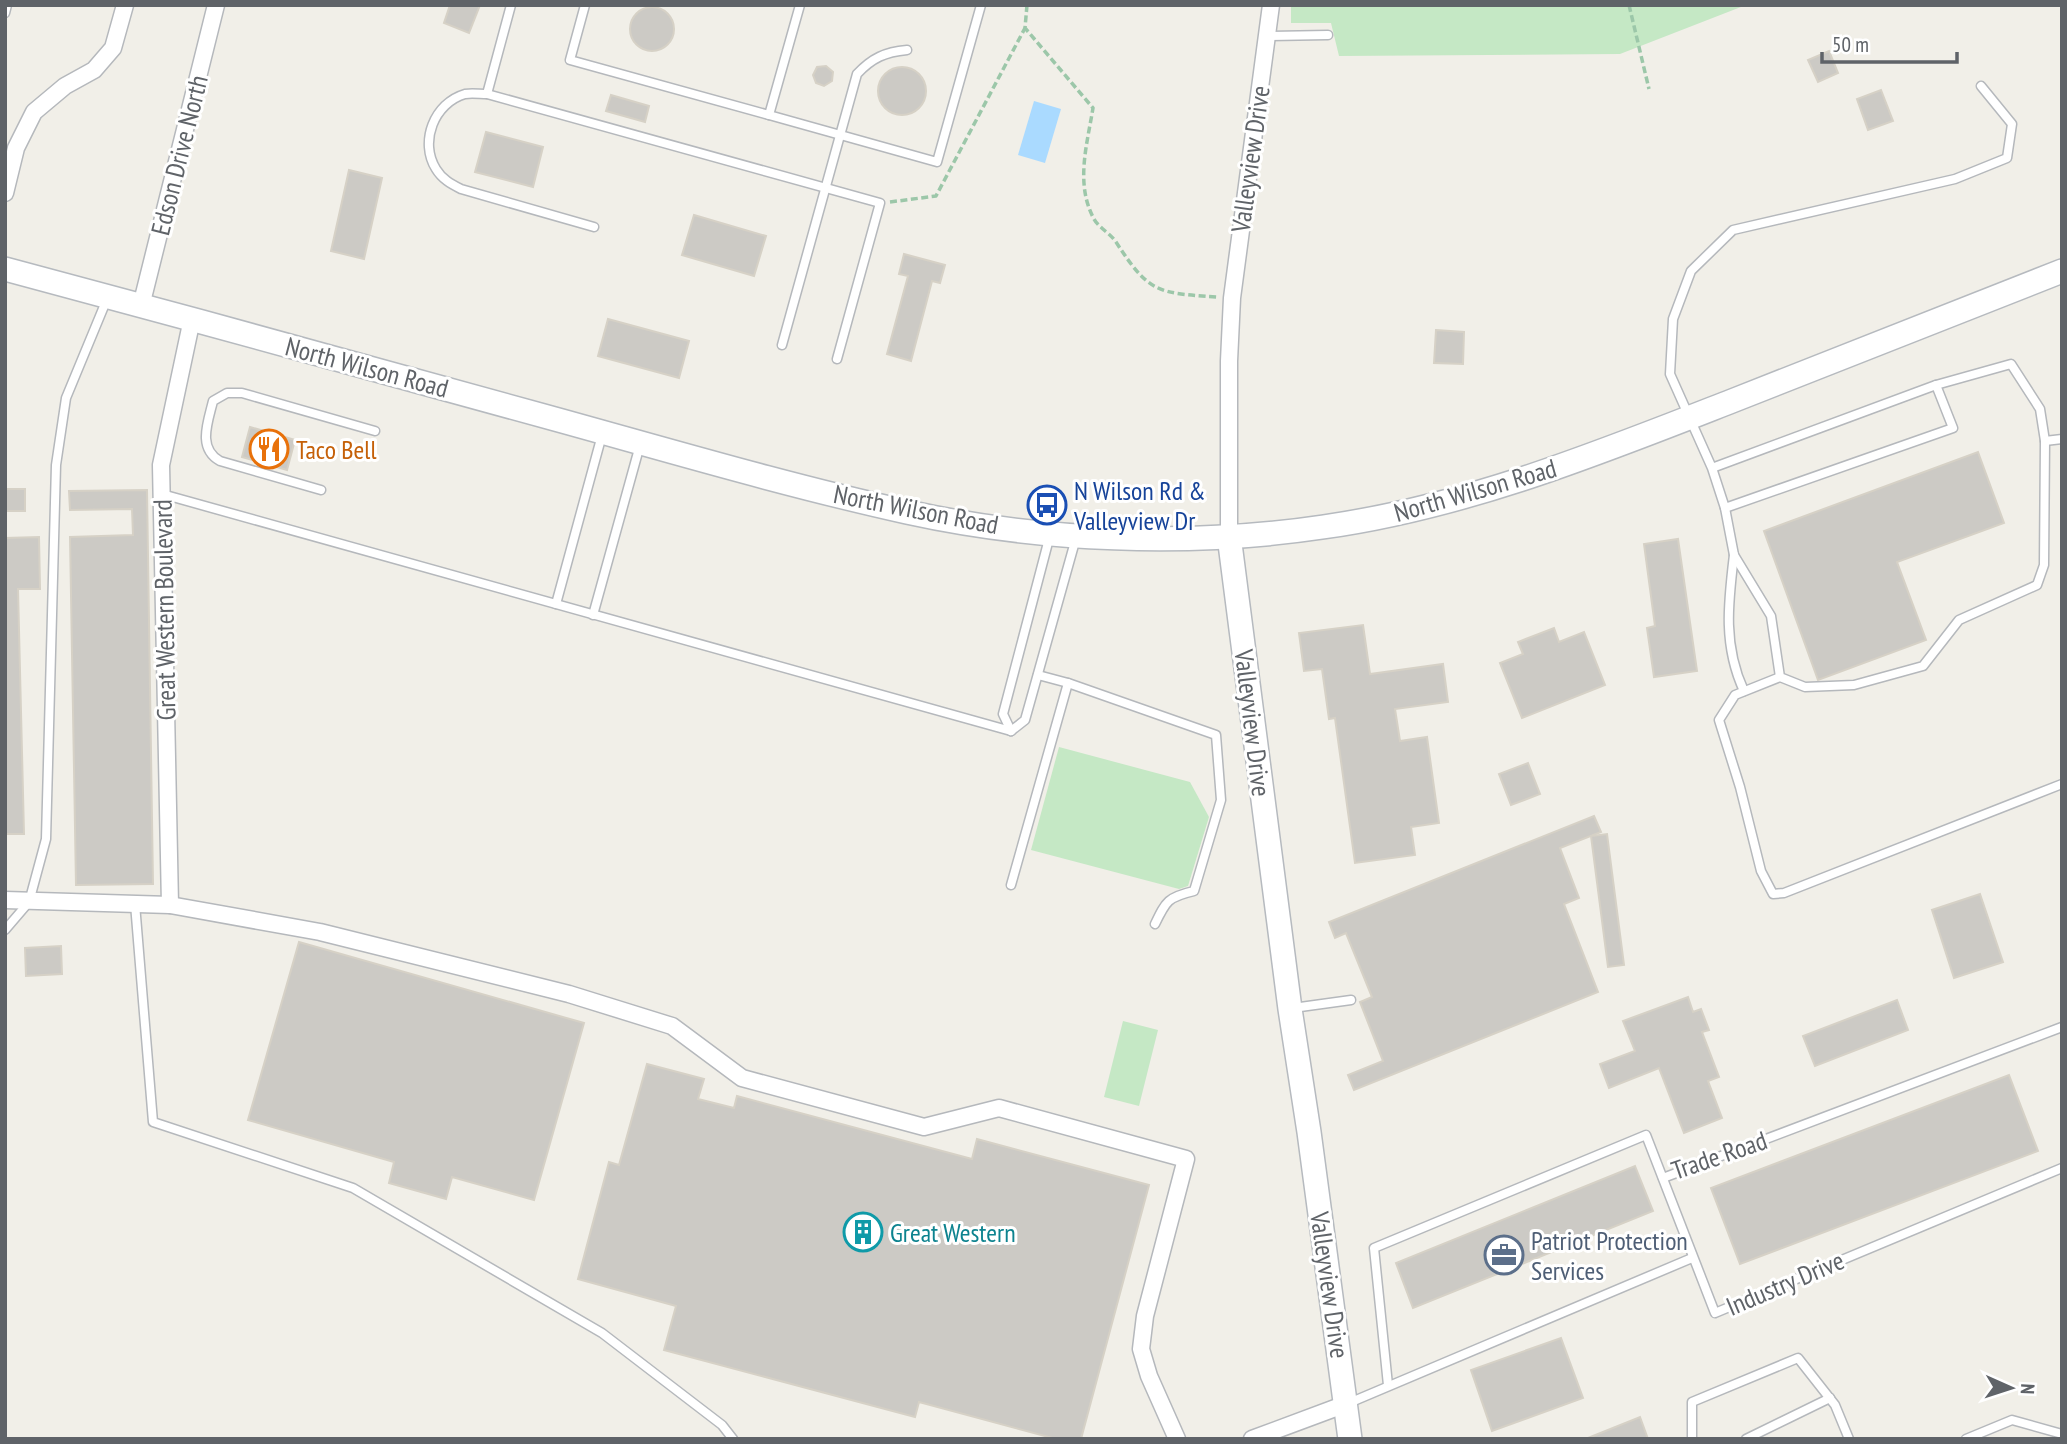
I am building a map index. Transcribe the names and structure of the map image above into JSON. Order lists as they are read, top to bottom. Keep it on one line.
{"streets":{"main road":["Valleyview Drive","North Wilson Road"],"street":["Edson Drive North","Great Western Boulevard"],"lane":["Trade Road","Industry Drive"]},"crossings":[["Edson Drive North","North Wilson Road"],["Valleyview Drive","North Wilson Road"],["North Wilson Road","Great Western Boulevard"]],"places":{"restaurant":["Taco Bell"],"bus stop":["N Wilson Rd & Valleyview Dr"],"building":["Great Western"],"office":["Patriot Protection Services"]},"scale_bar":"50 m","north":"right"}
